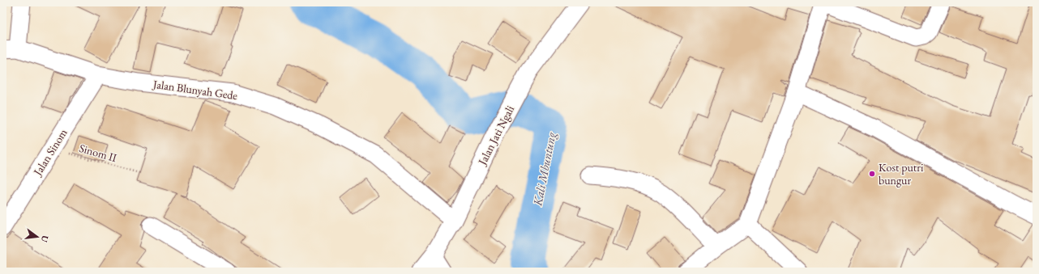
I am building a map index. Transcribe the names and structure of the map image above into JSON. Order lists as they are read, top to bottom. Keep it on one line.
{"streets":{"street":["Jalan Blunyah Gede","Jalan Jati Ngali","Jalan Sinom"],"path":["Sinom II"]},"crossings":[["Jalan Blunyah Gede","Jalan Jati Ngali"],["Jalan Blunyah Gede","Jalan Sinom"],["Jalan Sinom","Sinom II"]],"water":["Kali Mbuntung"],"places":["Kost putri bungur"],"north":"right"}
